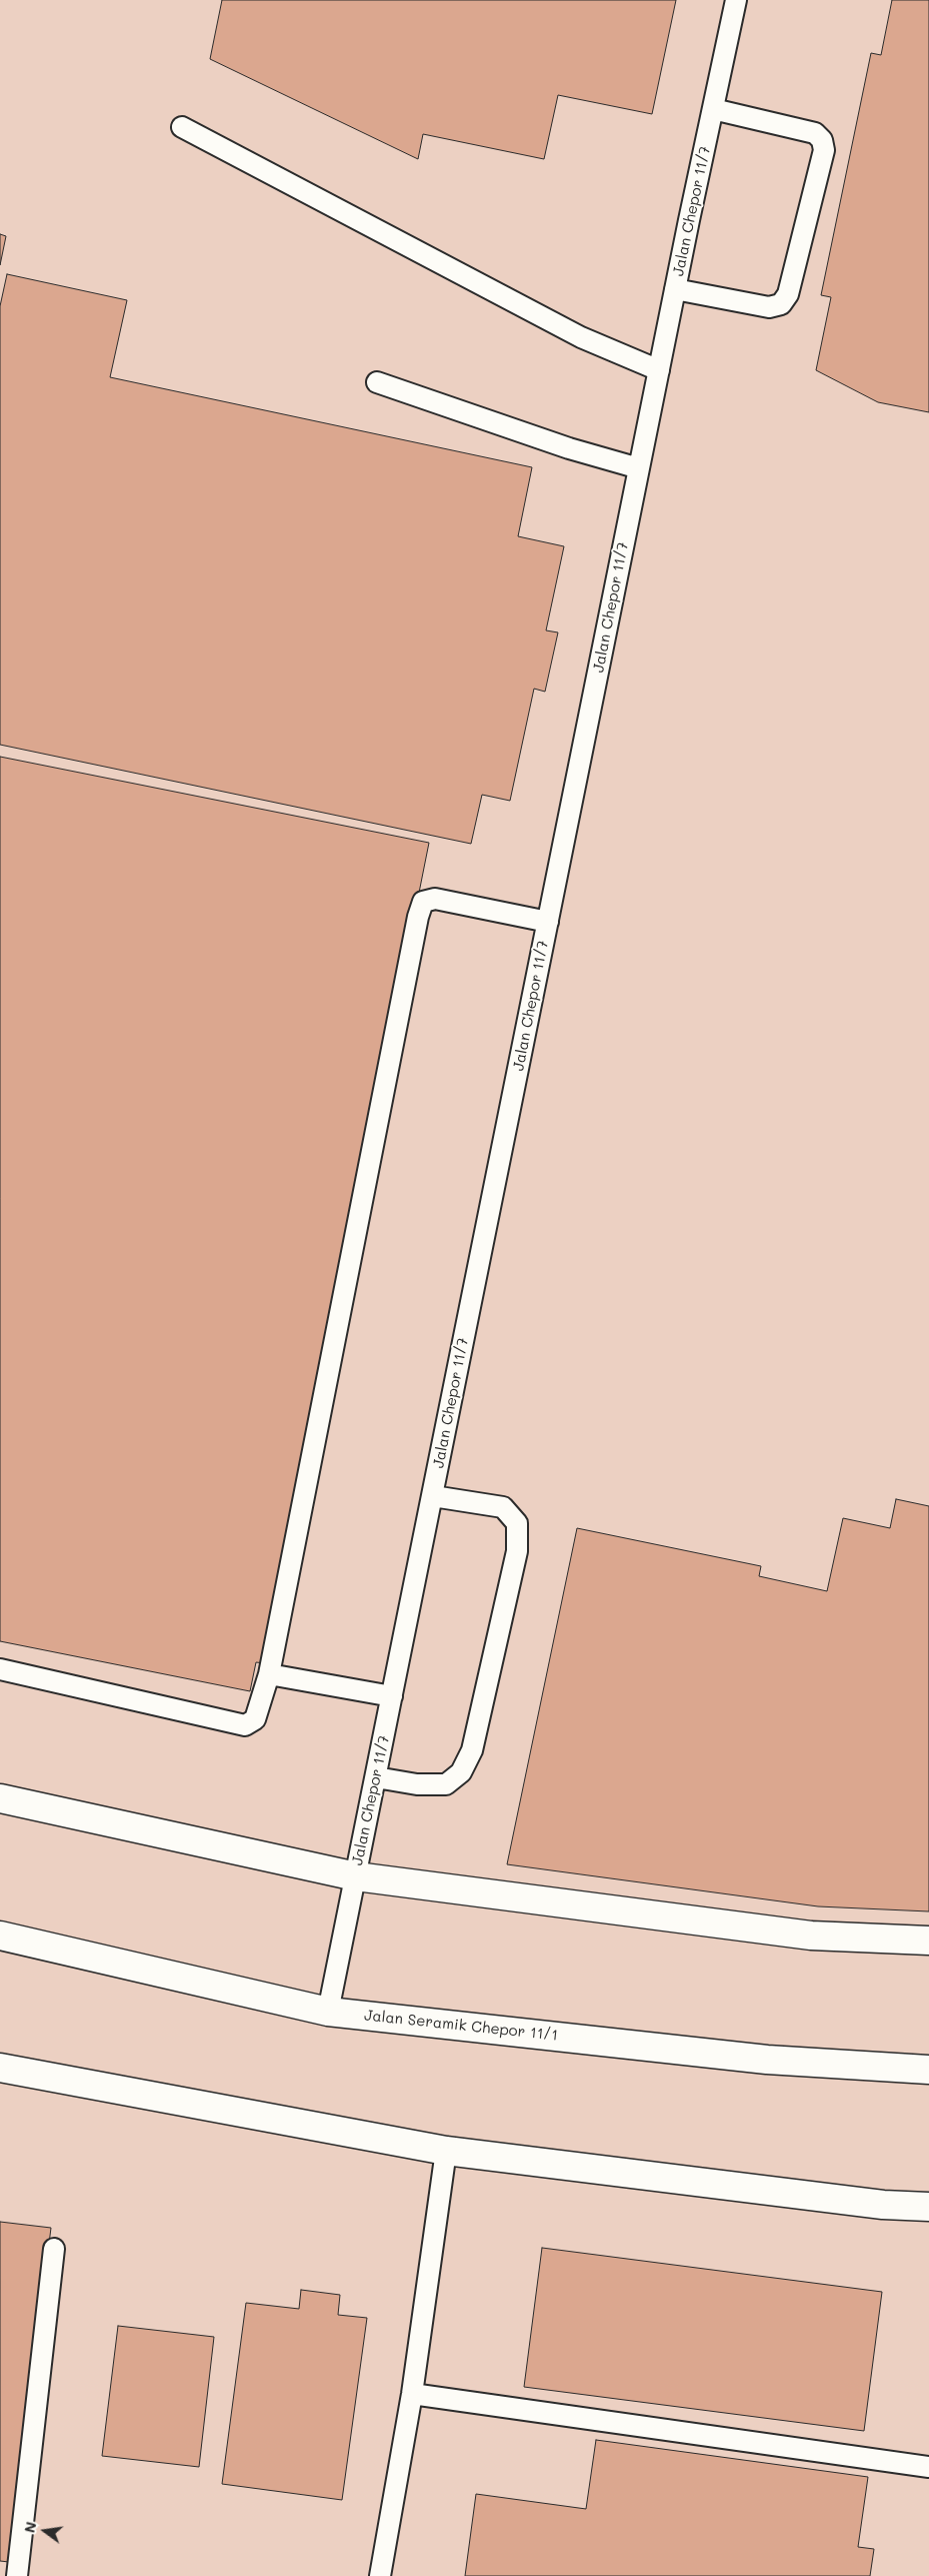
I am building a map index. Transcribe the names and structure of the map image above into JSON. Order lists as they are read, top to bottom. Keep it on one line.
{"streets":{"street":["Jalan Seramik Chepor 11/1"],"lane":["Jalan Chepor 11/7"]},"crossings":[["Jalan Chepor 11/7","Jalan Seramik Chepor 11/1"]],"north":"left"}
